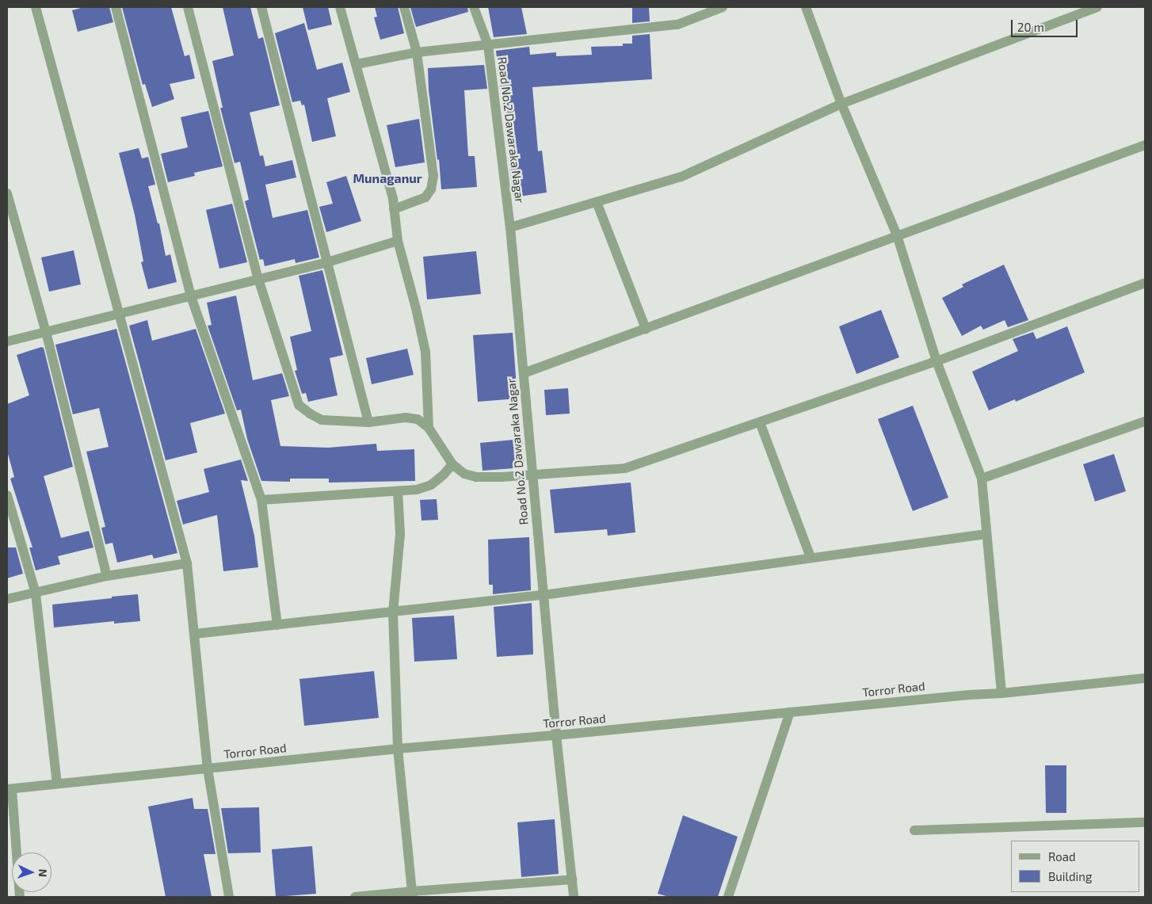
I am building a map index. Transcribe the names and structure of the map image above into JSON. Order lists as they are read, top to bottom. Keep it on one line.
{"streets":{"street":["Road No.2 Dawaraka Nagar","Torror Road"]},"crossings":[["Road No.2 Dawaraka Nagar","Torror Road"]],"districts":["Munaganur"],"legend":["Road","Building"],"scale_bar":"20 m","north":"right"}
